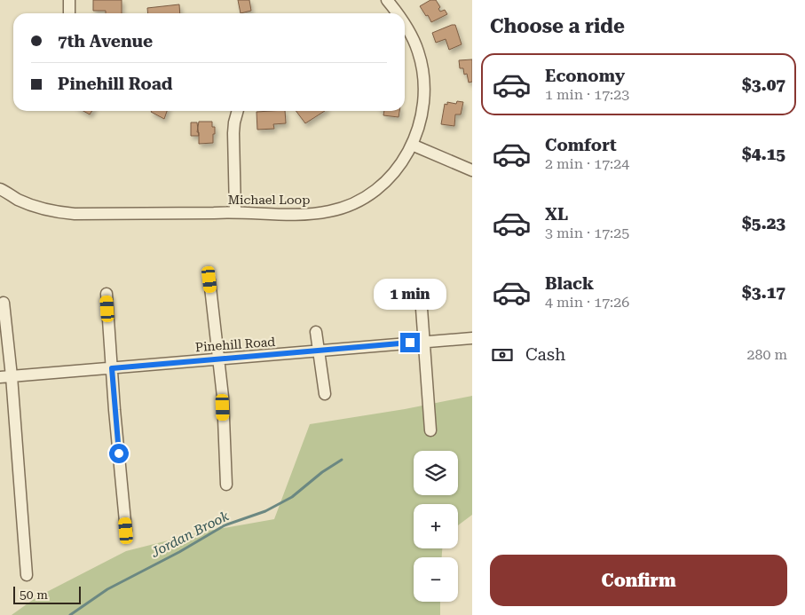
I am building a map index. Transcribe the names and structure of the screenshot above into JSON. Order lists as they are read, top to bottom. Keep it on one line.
{"streets":{"street":["Michael Loop","Pinehill Road"]},"water":["Jordan Brook"],"scale_bar":"50 m","page":{"heading":"Choose a ride","banner":["7th Avenue","Pinehill Road"],"list":[{"name":"Economy","note":"1 min · 17:23","value":"$3.07"},{"name":"Comfort","note":"2 min · 17:24","value":"$4.15"},{"name":"XL","note":"3 min · 17:25","value":"$5.23"},{"name":"Black","note":"4 min · 17:26","value":"$3.17"}],"bubble":"1 min","pay":["Cash","280 m"],"map_buttons":["+","−"],"buttons":"Confirm","scale":"50 m"}}
